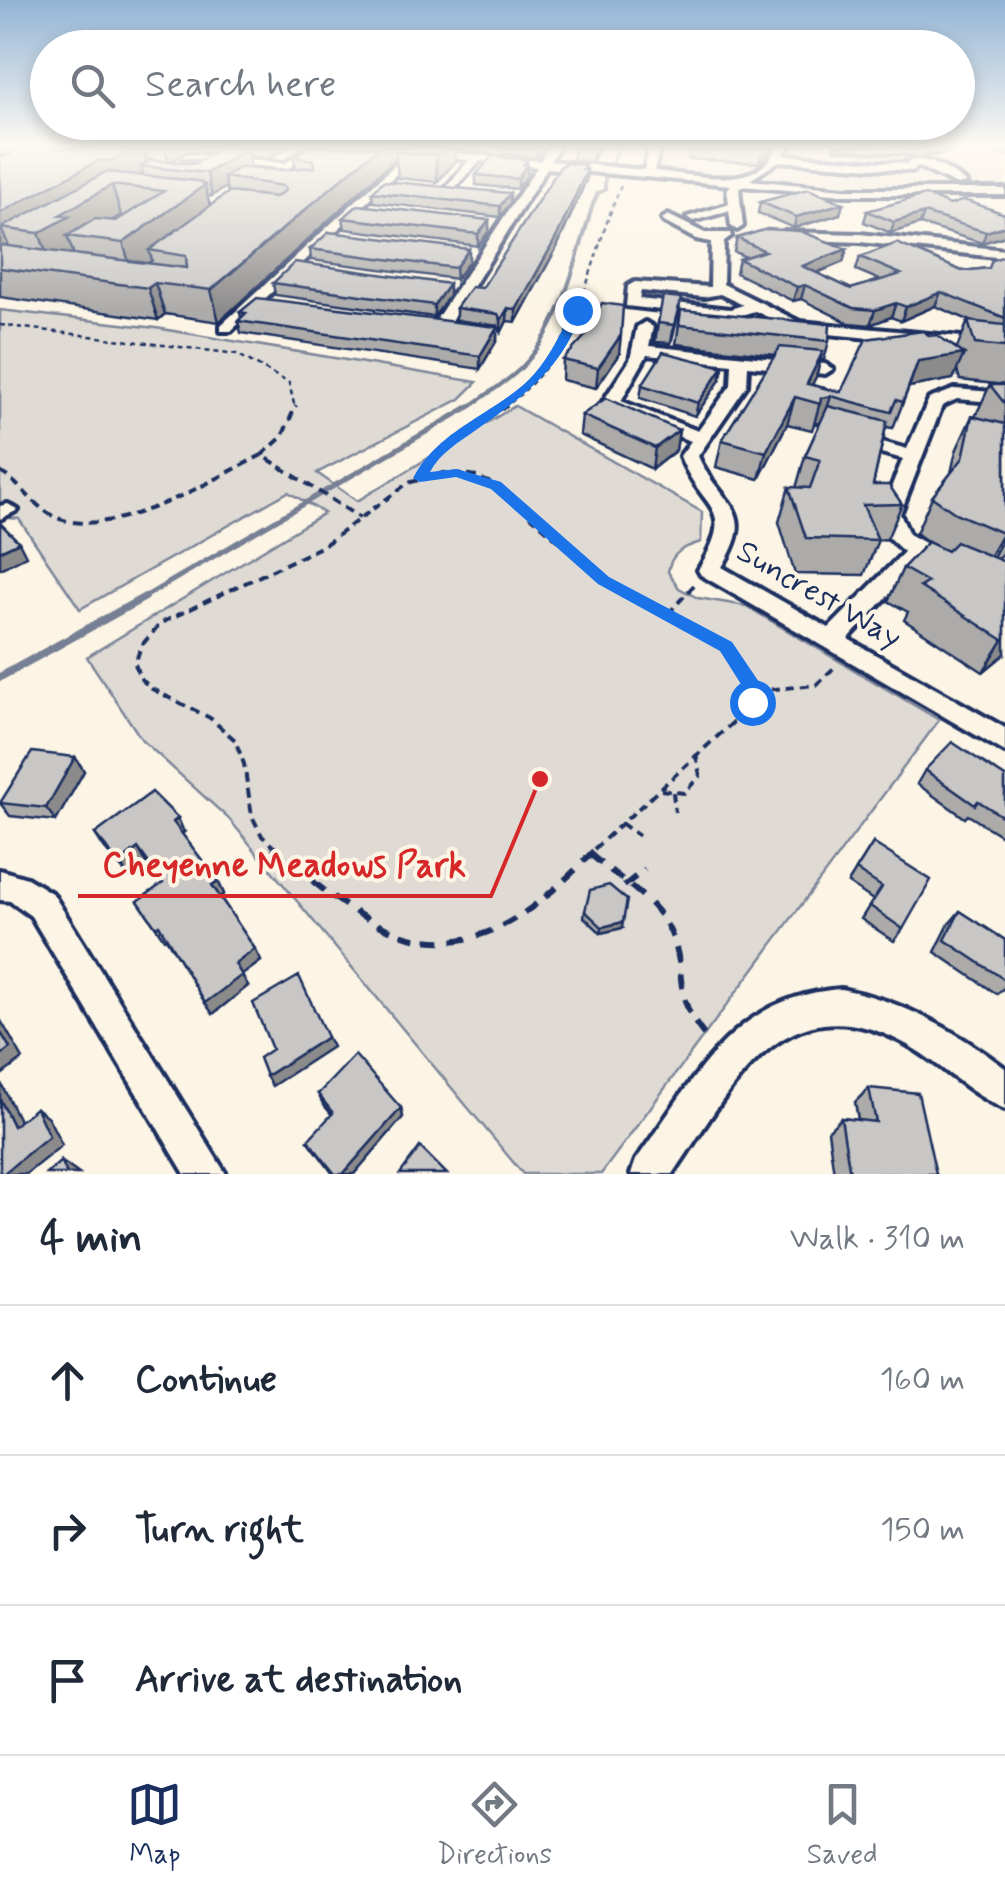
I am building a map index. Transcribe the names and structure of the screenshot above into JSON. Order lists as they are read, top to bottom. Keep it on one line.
{"streets":{"street":["Suncrest Way"]},"places":["Cheyenne Meadows Park"],"page":{"search":"Search here","heading":["4 min","Walk · 310 m"],"list":[["Continue","160 m"],["Turn right","150 m"],"Arrive at destination"],"nav":["Map","Directions","Saved"]}}
